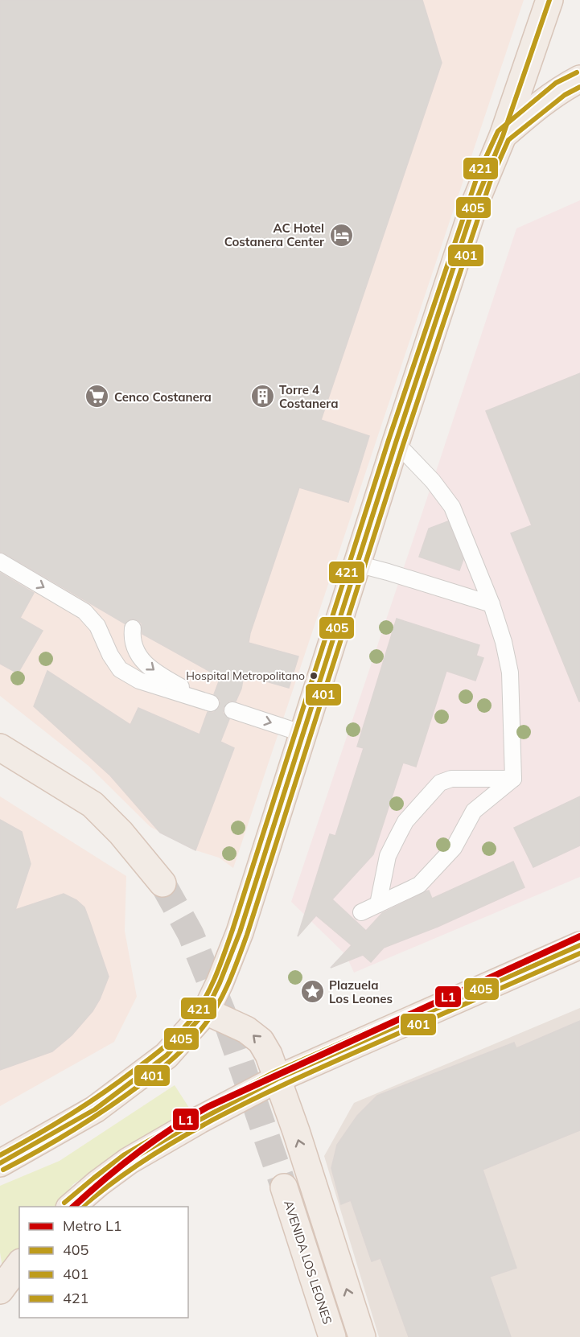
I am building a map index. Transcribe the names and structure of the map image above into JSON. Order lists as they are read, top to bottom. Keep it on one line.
{"streets":{"main road":["AVENIDA LOS LEONES"]},"places":{"hotel":["AC Hotel Costanera Center"],"supermarket":["Cenco Costanera"],"building":["Torre 4 Costanera"],"other":["Hospital Metropolitano"],"place":["Plazuela Los Leones"]},"lines":["transit line 405","transit line 421","transit line 401","metro line L1"],"legend":["Metro L1","405","401","421"]}
